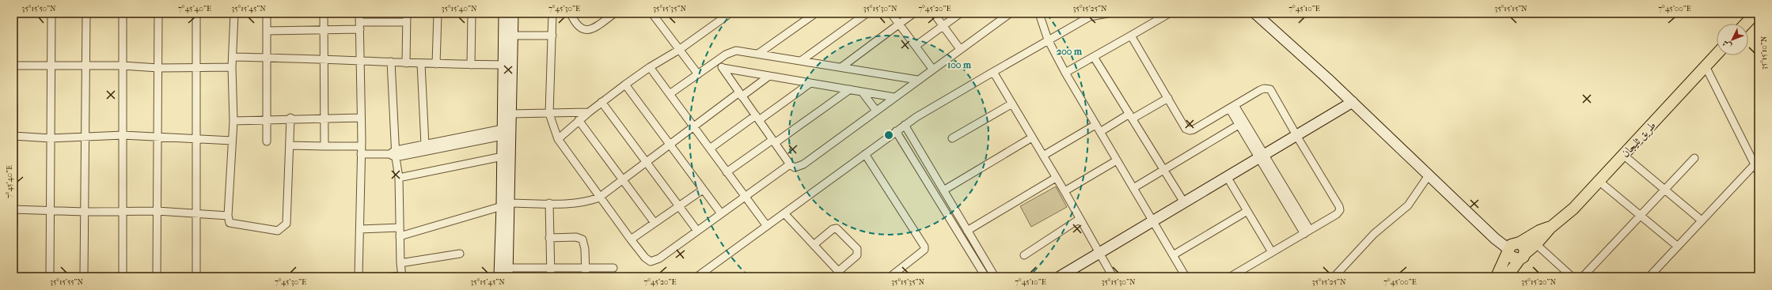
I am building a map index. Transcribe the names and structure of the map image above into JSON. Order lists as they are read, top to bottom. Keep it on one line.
{"streets":{"main road":["طريق ثليجان"]},"north":"bottom left","coordinates":["35°15'50\"N","7°45'40\"E","35°15'45\"N","35°15'40\"N","7°45'30\"E","35°15'35\"N","35°15'30\"N","7°45'20\"E","35°15'25\"N","7°45'10\"E","35°15'15\"N","7°45'00\"E","35°15'10\"N","35°15'55\"N","35°15'20\"N"],"rings":["200 m","100 m"]}
